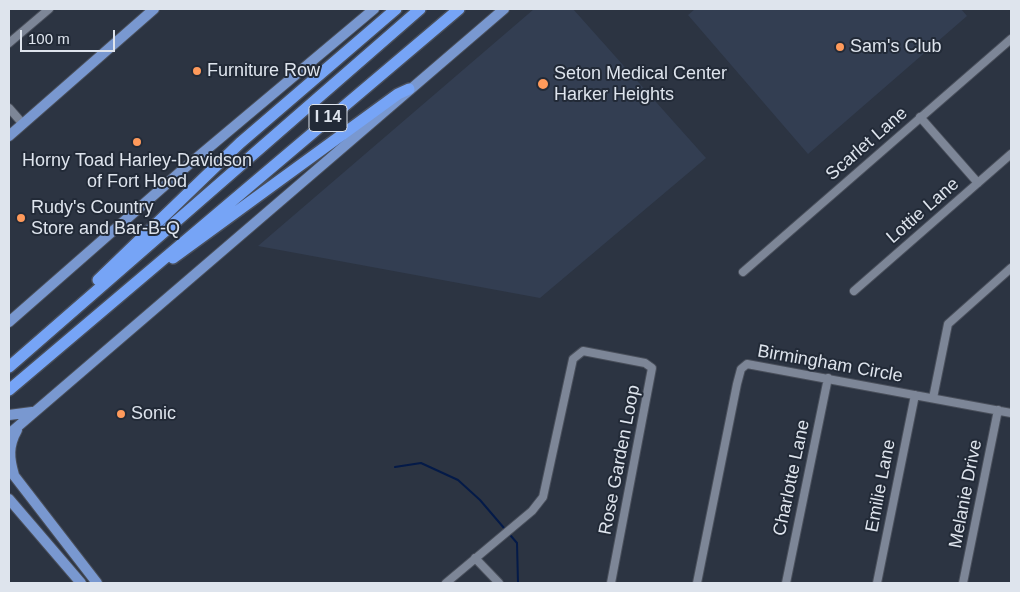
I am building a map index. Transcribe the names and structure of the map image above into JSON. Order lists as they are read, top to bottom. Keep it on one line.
{"streets":{"highway":["I 14"],"street":["Scarlet Lane","Lottie Lane","Birmingham Circle","Rose Garden Loop","Charlotte Lane","Emilie Lane","Melanie Drive"]},"crossings":[["Birmingham Circle","Charlotte Lane"],["Birmingham Circle","Emilie Lane"],["Birmingham Circle","Melanie Drive"]],"places":["Sam's Club","Furniture Row","Seton Medical Center Harker Heights","Horny Toad Harley-Davidson of Fort Hood","Rudy's Country Store and Bar-B-Q","Sonic"],"scale_bar":"100 m"}
